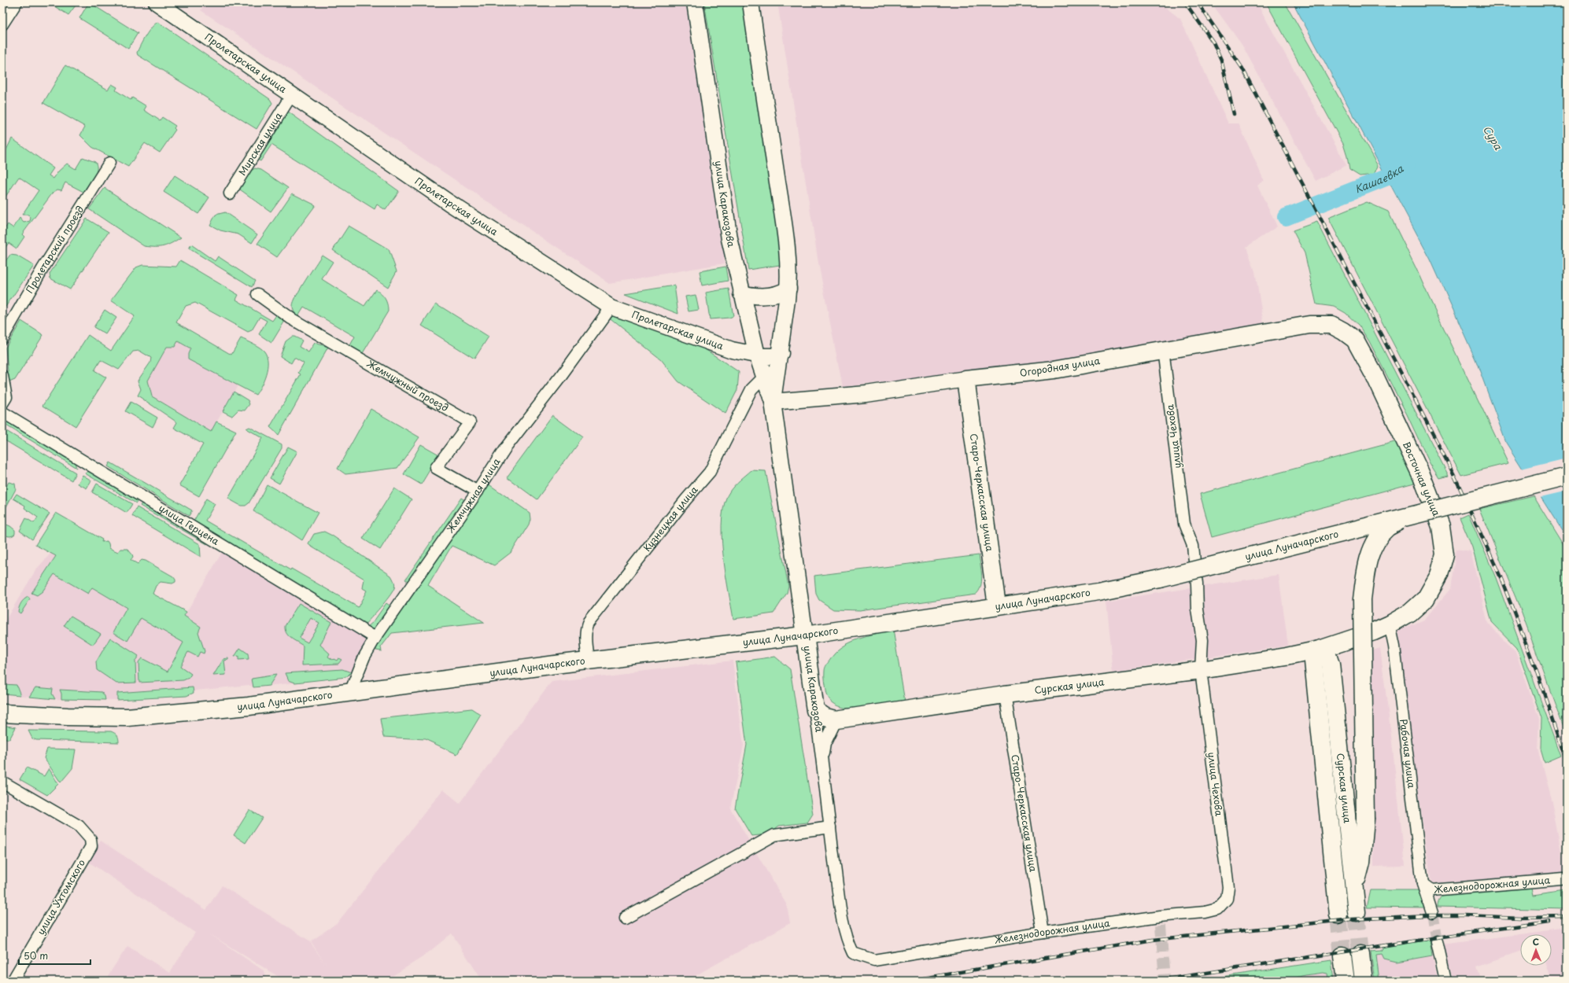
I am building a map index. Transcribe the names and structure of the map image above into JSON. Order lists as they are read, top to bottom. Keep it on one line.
{"streets":{"main road":["Пролетарская улица","улица Каракозова","Огородная улица","Восточная улица","Старо-Черкасская улица","улица Луначарского","Сурская улица"],"street":["Мирская улица","Пролетарский проезд","Жемчужный проезд","улица Чехова","Жемчужная улица","Кузнецкая улица","улица Герцена","Рабочая улица","Железнодорожная улица","улица Ухтомского"]},"crossings":[["Пролетарская улица","Мирская улица"],["Пролетарская улица","улица Каракозова"],["Пролетарская улица","Жемчужная улица"],["улица Каракозова","Огородная улица"],["улица Каракозова","Кузнецкая улица"],["улица Каракозова","улица Луначарского"],["улица Каракозова","Сурская улица"],["улица Каракозова","Железнодорожная улица"],["Огородная улица","улица Чехова"],["Огородная улица","Восточная улица"],["Огородная улица","Старо-Черкасская улица"],["Жемчужный проезд","Жемчужная улица"],["улица Чехова","Сурская улица"],["улица Чехова","Железнодорожная улица"],["Восточная улица","Сурская улица"],["Восточная улица","Рабочая улица"],["Старо-Черкасская улица","улица Луначарского"],["Старо-Черкасская улица","Сурская улица"],["Старо-Черкасская улица","Железнодорожная улица"],["Жемчужная улица","улица Герцена"],["Жемчужная улица","улица Луначарского"],["Кузнецкая улица","улица Луначарского"],["Рабочая улица","Железнодорожная улица"]],"water":["Сура","Кашаевка"],"scale_bar":"50 m","north":"top"}
